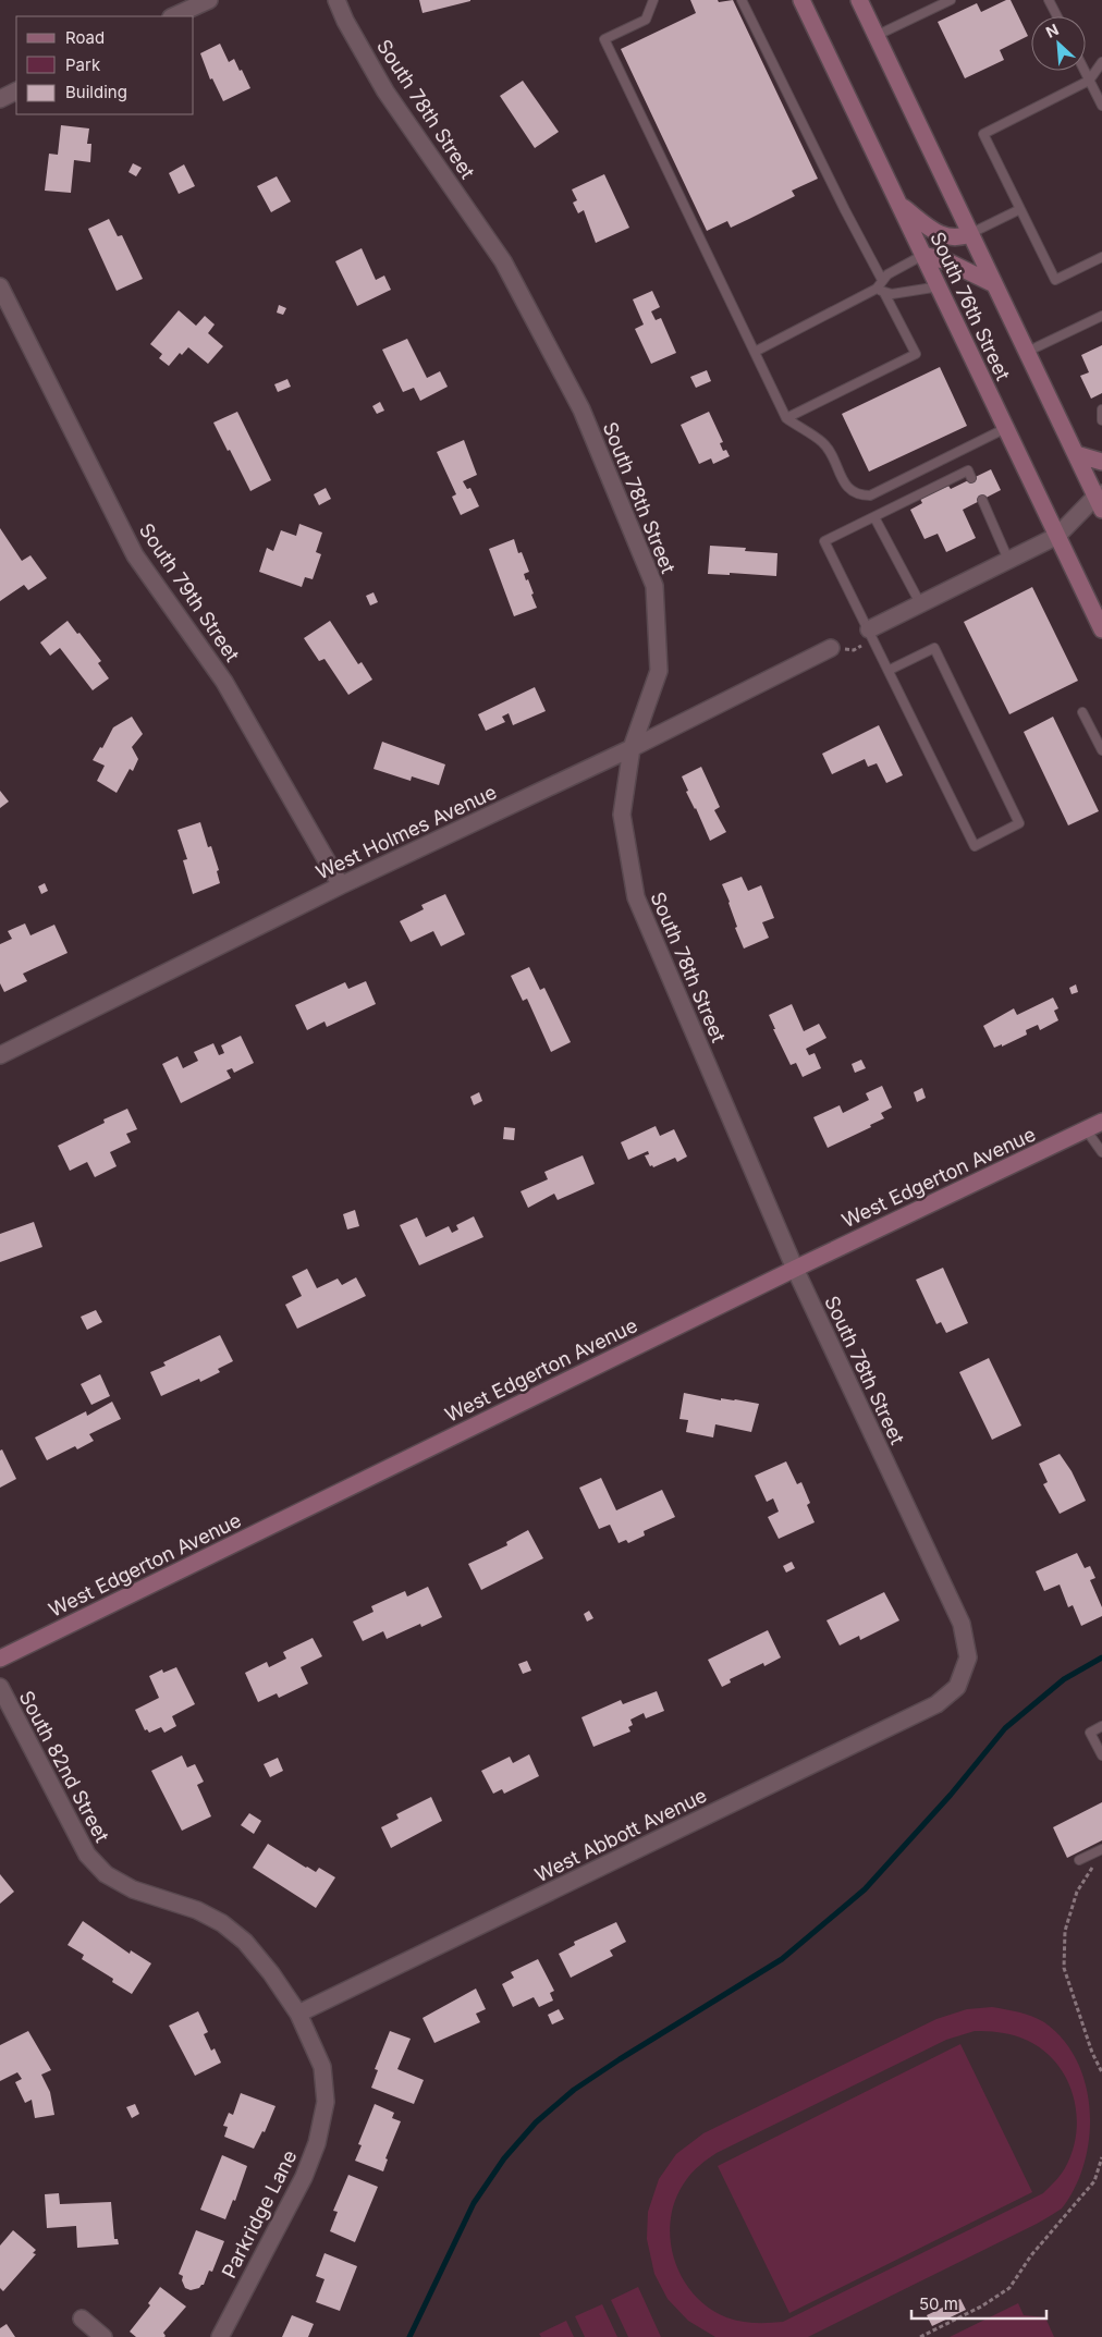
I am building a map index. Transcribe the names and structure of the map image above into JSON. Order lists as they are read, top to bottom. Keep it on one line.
{"streets":{"main road":["South 76th Street","West Edgerton Avenue"],"street":["South 78th Street","South 79th Street","West Holmes Avenue","South 82nd Street","West Abbott Avenue","Parkridge Lane"]},"crossings":[["South 78th Street","West Holmes Avenue"],["South 78th Street","West Edgerton Avenue"],["South 78th Street","West Abbott Avenue"],["South 79th Street","West Holmes Avenue"],["South 82nd Street","West Abbott Avenue"],["South 82nd Street","Parkridge Lane"],["West Abbott Avenue","Parkridge Lane"]],"legend":["Road","Park","Building"],"scale_bar":"50 m","north":"top left"}
